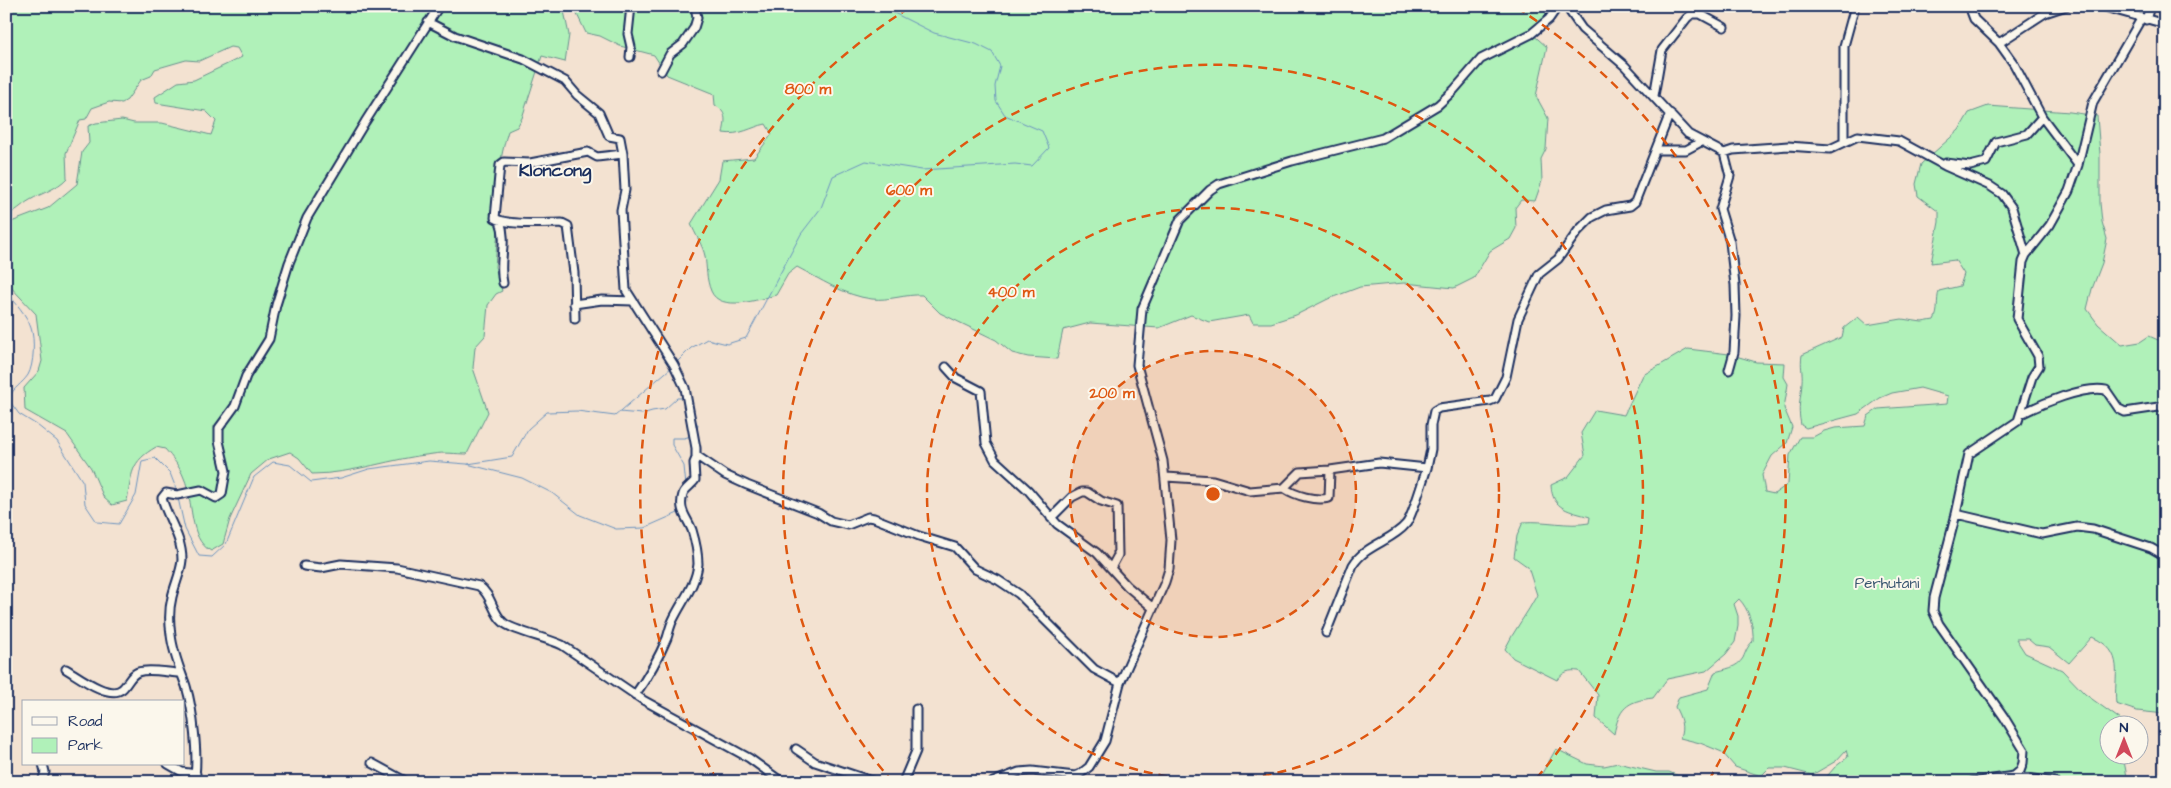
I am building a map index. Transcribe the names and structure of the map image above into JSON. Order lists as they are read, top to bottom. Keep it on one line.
{"districts":["Kloncong"],"parks":["Perhutani"],"legend":["Road","Park"],"north":"top","rings":["800 m","600 m","400 m","200 m"]}
